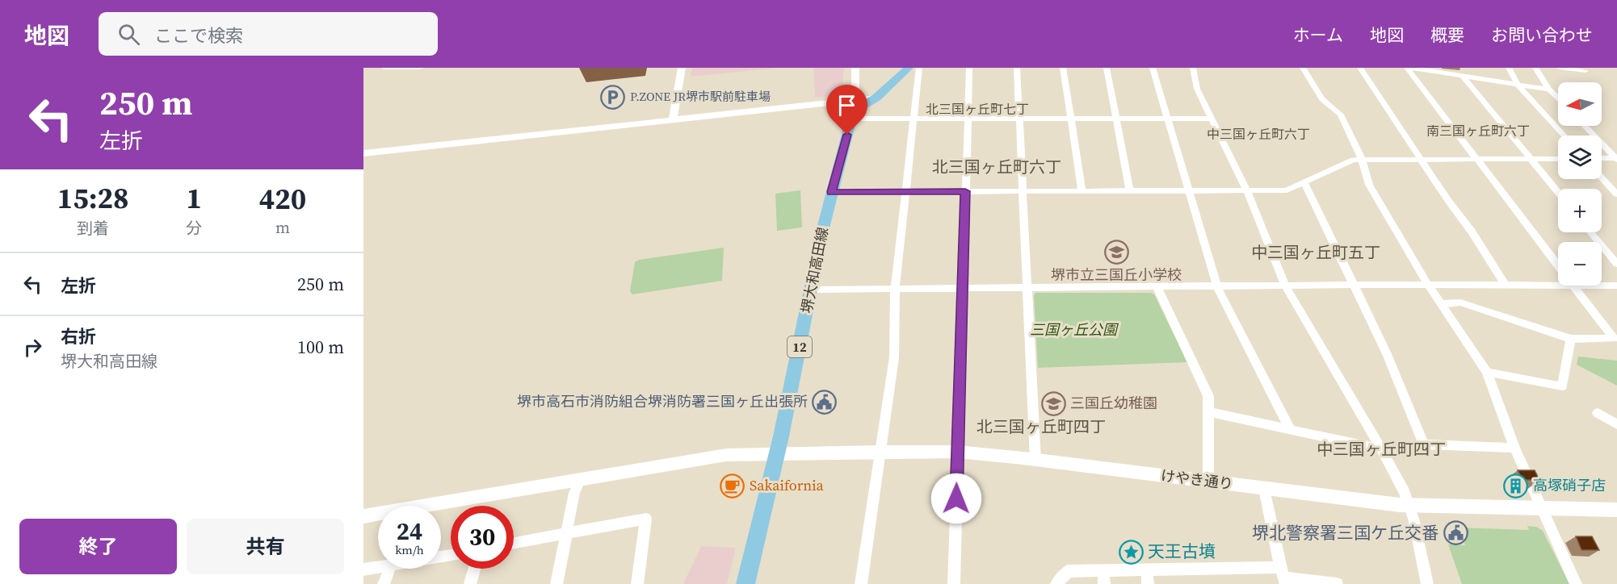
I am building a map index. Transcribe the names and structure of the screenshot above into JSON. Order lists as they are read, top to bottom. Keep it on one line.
{"streets":{"main road":["堺大和高田線","12"],"street":["けやき通り"]},"crossings":[["堺大和高田線","けやき通り"]],"districts":["北三国ヶ丘町七丁","南三国ヶ丘町六丁","中三国ヶ丘町六丁","北三国ヶ丘町六丁","中三国ヶ丘町五丁","北三国ヶ丘町四丁","中三国ヶ丘町四丁"],"parks":["三国ヶ丘公園"],"places":{"parking":["P.ZONE JR堺市駅前駐車場"],"school or university":["堺市立三国丘小学校","三国丘幼稚園"],"public building":["堺市高石市消防組合堺消防署三国ヶ丘出張所","堺北警察署三国ケ丘交番"],"cafe":["Sakaifornia"],"building":["高塚硝子店"],"place":["天王古墳"]},"north":"left","page":{"header":"地図","search":"ここで検索","nav":["ホーム","地図","概要","お問い合わせ"],"turn":["250 m","左折"],"map_buttons":["+","−"],"eta":["15:28","到着","1","分","420","m"],"list":[{"name":"左折","value":"250 m"},{"name":"右折","note":"堺大和高田線","value":"100 m"}],"speed":"24 km/h","limit":"30","buttons":["終了","共有"]}}
